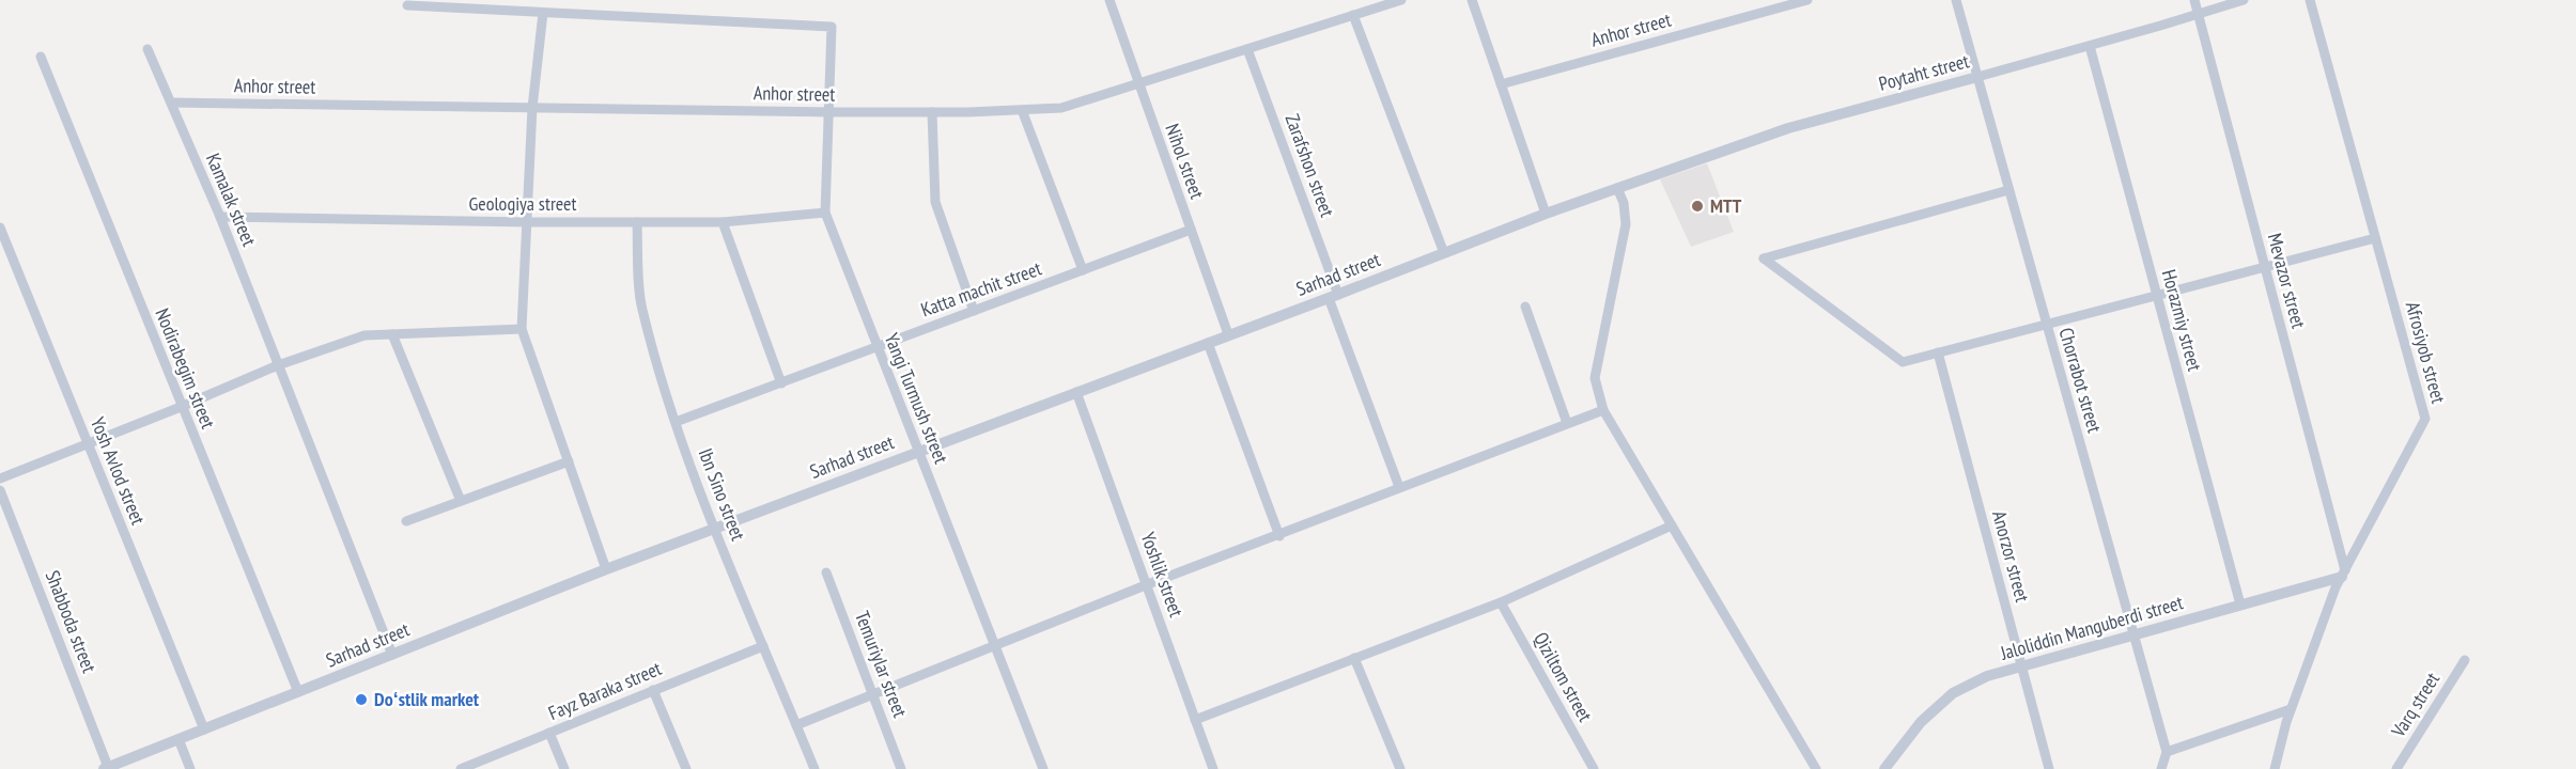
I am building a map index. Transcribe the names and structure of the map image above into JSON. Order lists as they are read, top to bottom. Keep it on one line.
{"streets":{"street":["Anhor street","Poytaht street","Nihol street","Zarafshon street","Kamalak street","Geologiya street","Sarhad street","Mevazor street","Katta machit street","Horazmiy street","Afrosiyob street","Nodirabegim street","Chorrabot street","Yangi Turmush street","Yosh Avlod street","Ibn Sino street","Anorzor street","Yoshlik street","Shabboda street","Jaloliddin Manguberdi street","Temuriylar street","Qiziltom street","Fayz Baraka street","Varq street"]},"crossings":[["Anhor street","Nihol street"],["Anhor street","Zarafshon street"],["Anhor street","Kamalak street"],["Anhor street","Yangi Turmush street"],["Poytaht street","Sarhad street"],["Poytaht street","Mevazor street"],["Poytaht street","Horazmiy street"],["Poytaht street","Chorrabot street"],["Nihol street","Sarhad street"],["Nihol street","Katta machit street"],["Zarafshon street","Sarhad street"],["Kamalak street","Geologiya street"],["Kamalak street","Sarhad street"],["Geologiya street","Yangi Turmush street"],["Geologiya street","Ibn Sino street"],["Sarhad street","Nodirabegim street"],["Sarhad street","Yangi Turmush street"],["Sarhad street","Yosh Avlod street"],["Sarhad street","Ibn Sino street"],["Sarhad street","Yoshlik street"],["Sarhad street","Shabboda street"],["Mevazor street","Afrosiyob street"],["Mevazor street","Jaloliddin Manguberdi street"],["Katta machit street","Yangi Turmush street"],["Katta machit street","Ibn Sino street"],["Horazmiy street","Jaloliddin Manguberdi street"],["Afrosiyob street","Jaloliddin Manguberdi street"],["Chorrabot street","Jaloliddin Manguberdi street"],["Ibn Sino street","Fayz Baraka street"],["Anorzor street","Jaloliddin Manguberdi street"]],"places":["MTT","Doʻstlik market"]}
